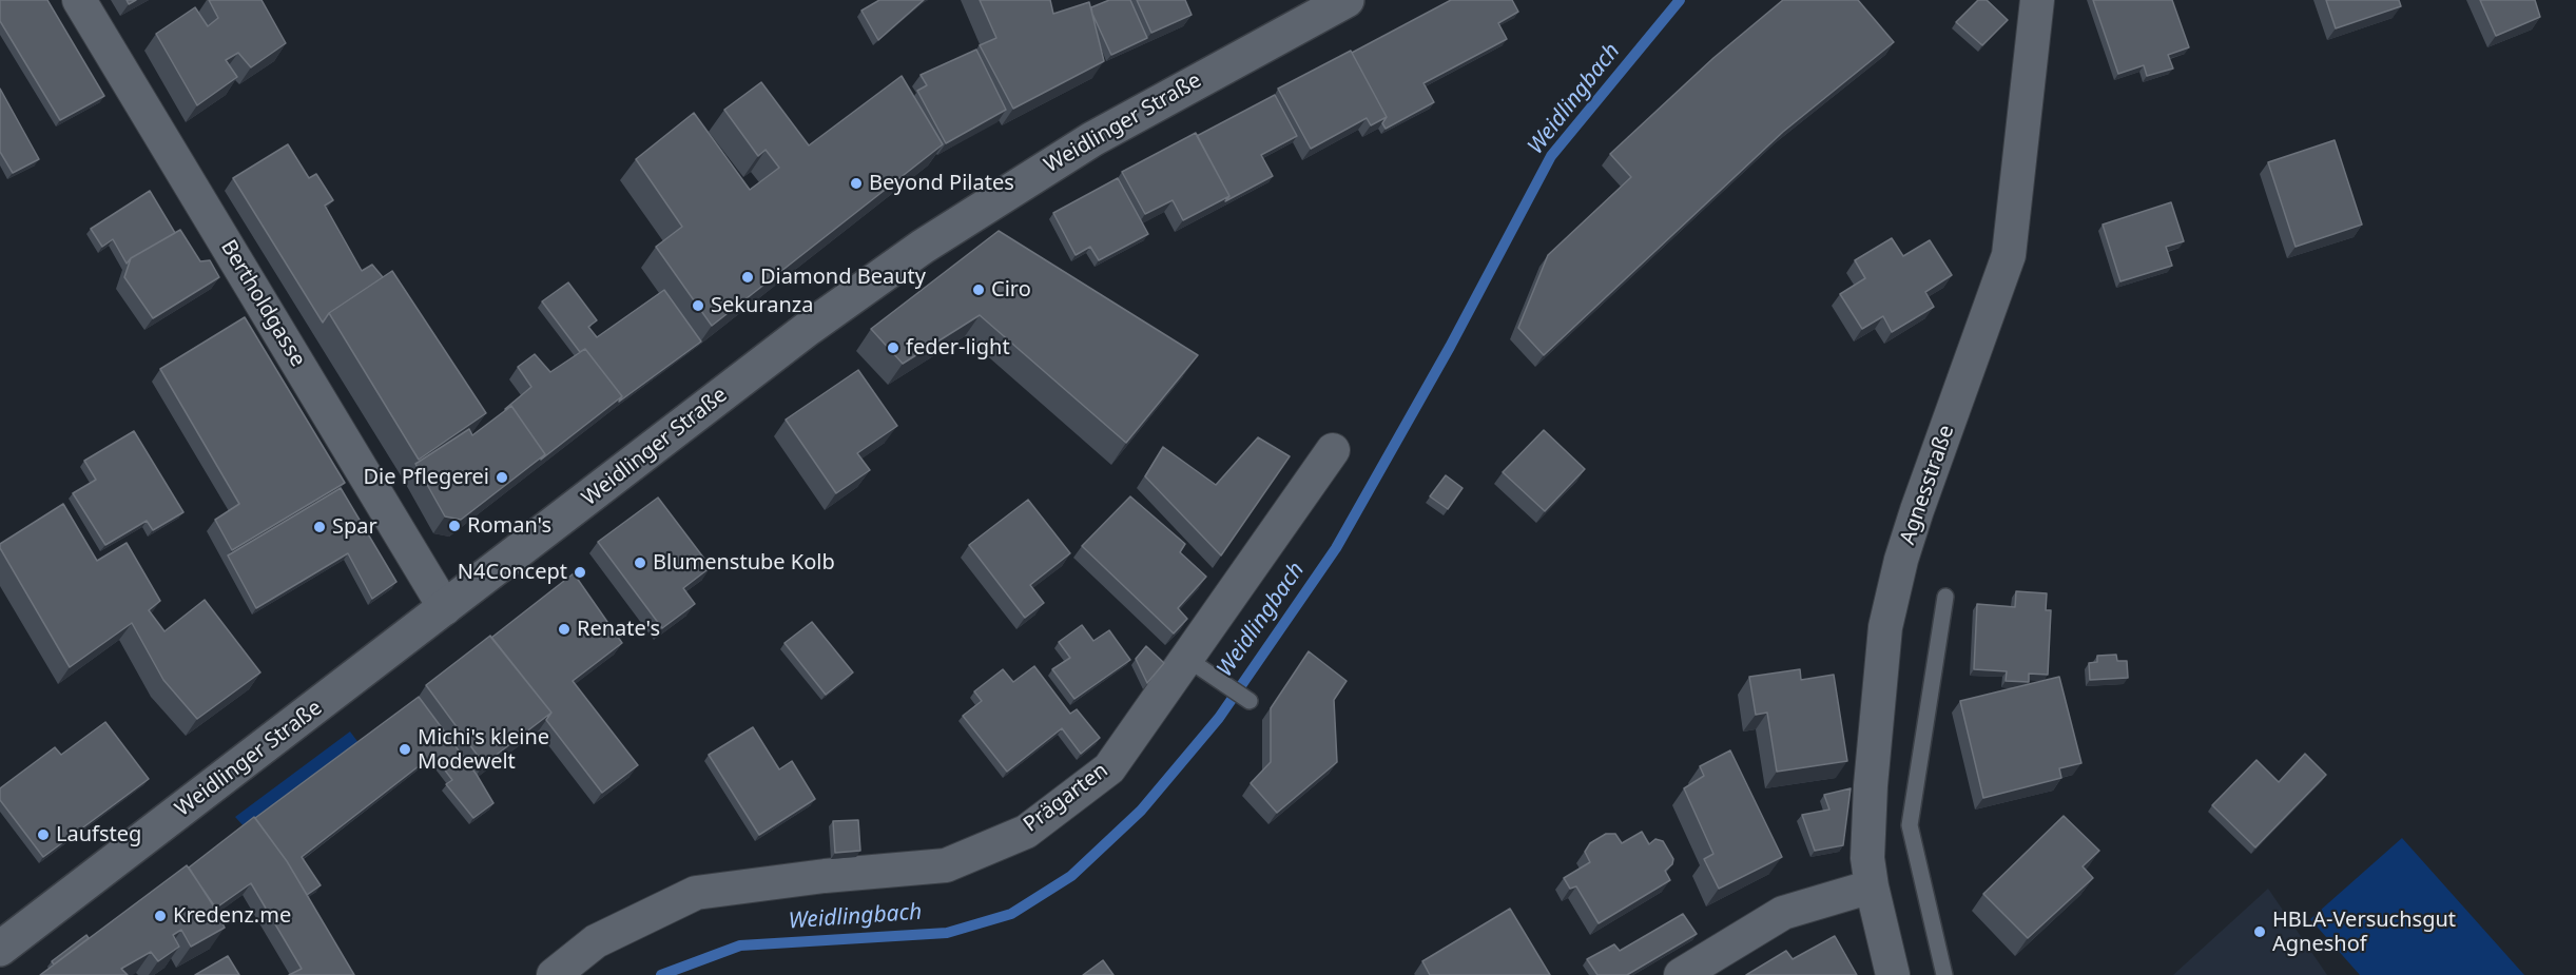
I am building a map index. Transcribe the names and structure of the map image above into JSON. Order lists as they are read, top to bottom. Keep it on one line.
{"streets":{"main road":["Weidlinger Straße"],"street":["Bertholdgasse","Agnesstraße","Prägarten"]},"crossings":[["Weidlinger Straße","Bertholdgasse"]],"water":["Weidlingbach"],"places":["Beyond Pilates","Diamond Beauty","Ciro","Sekuranza","feder-light","Die Pflegerei","Roman's","Spar","Blumenstube Kolb","N4Concept","Renate's","Michi's kleine Modewelt","Laufsteg","Kredenz.me","HBLA-Versuchsgut Agneshof"]}
